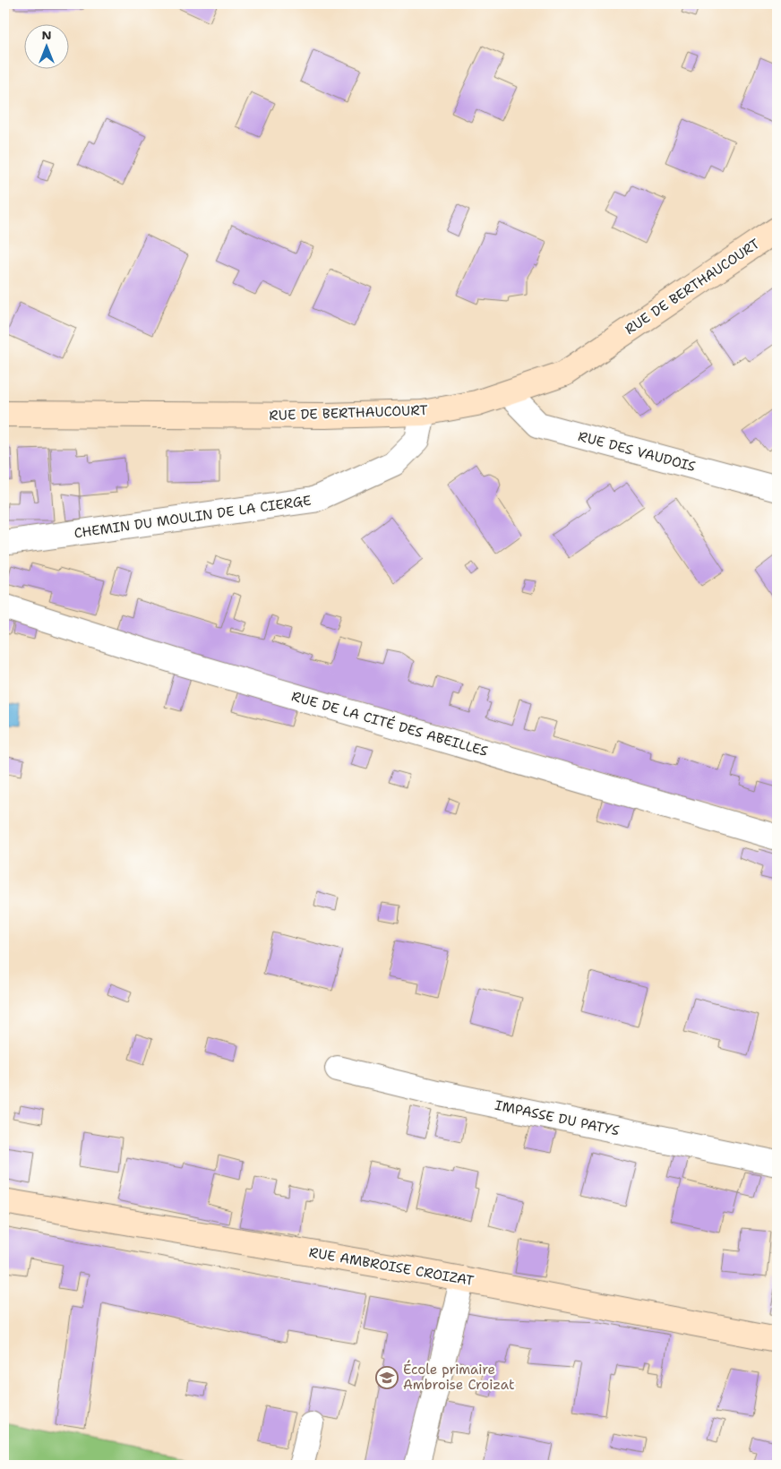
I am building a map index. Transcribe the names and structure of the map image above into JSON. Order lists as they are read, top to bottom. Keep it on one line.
{"streets":{"main road":["RUE DE BERTHAUCOURT","RUE AMBROISE CROIZAT"],"street":["RUE DES VAUDOIS","CHEMIN DU MOULIN DE LA CIERGE","RUE DE LA CITÉ DES ABEILLES","IMPASSE DU PATYS"]},"crossings":[["RUE DE BERTHAUCOURT","RUE DES VAUDOIS"],["RUE DE BERTHAUCOURT","CHEMIN DU MOULIN DE LA CIERGE"]],"places":{"school or university":["École primaire Ambroise Croizat"]},"north":"top"}
